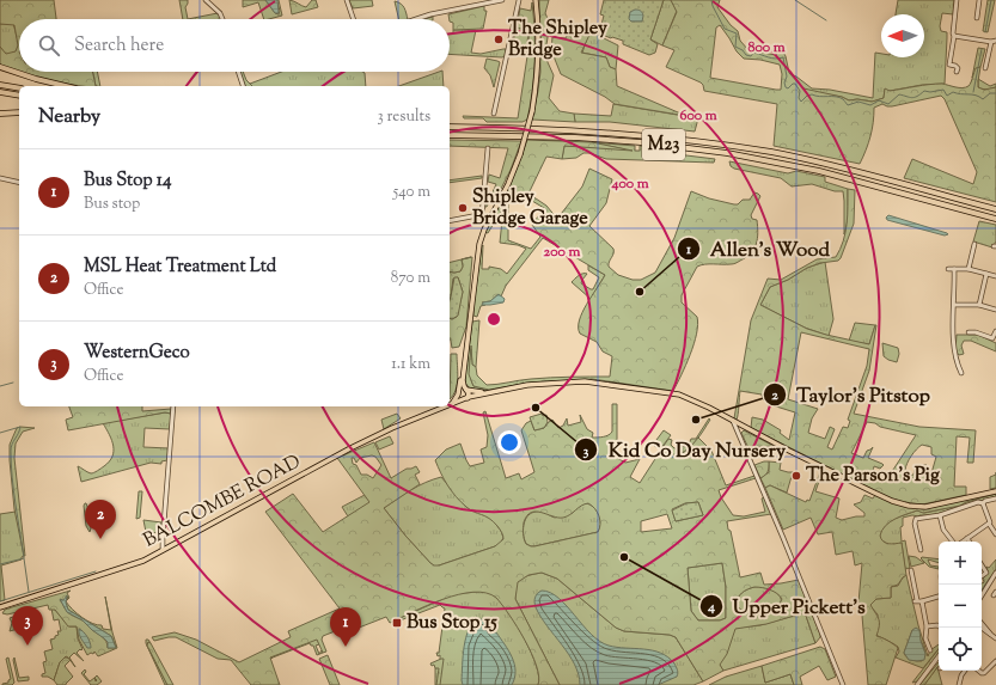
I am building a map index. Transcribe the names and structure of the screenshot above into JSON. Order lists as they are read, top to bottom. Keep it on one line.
{"streets":{"highway":["M23"],"main road":["BALCOMBE ROAD"]},"places":{"other":["The Shipley Bridge","Shipley Bridge Garage","Allen's Wood","Kid Co Day Nursery","Taylor's Pitstop","The Parson's Pig","Upper Pickett's"],"transit":["Bus Stop 15"]},"north":"left","page":{"search":"Search here","heading":["Nearby","3 results"],"list":[{"mark":"1","name":"Bus Stop 14","note":"Bus stop","value":"540 m"},{"mark":"2","name":"MSL Heat Treatment Ltd","note":"Office","value":"870 m"},{"mark":"3","name":"WesternGeco","note":"Office","value":"1.1 km"}],"pins":["2","3","1"],"map_buttons":["+","−"]},"rings":["800 m","600 m","400 m","200 m"]}
